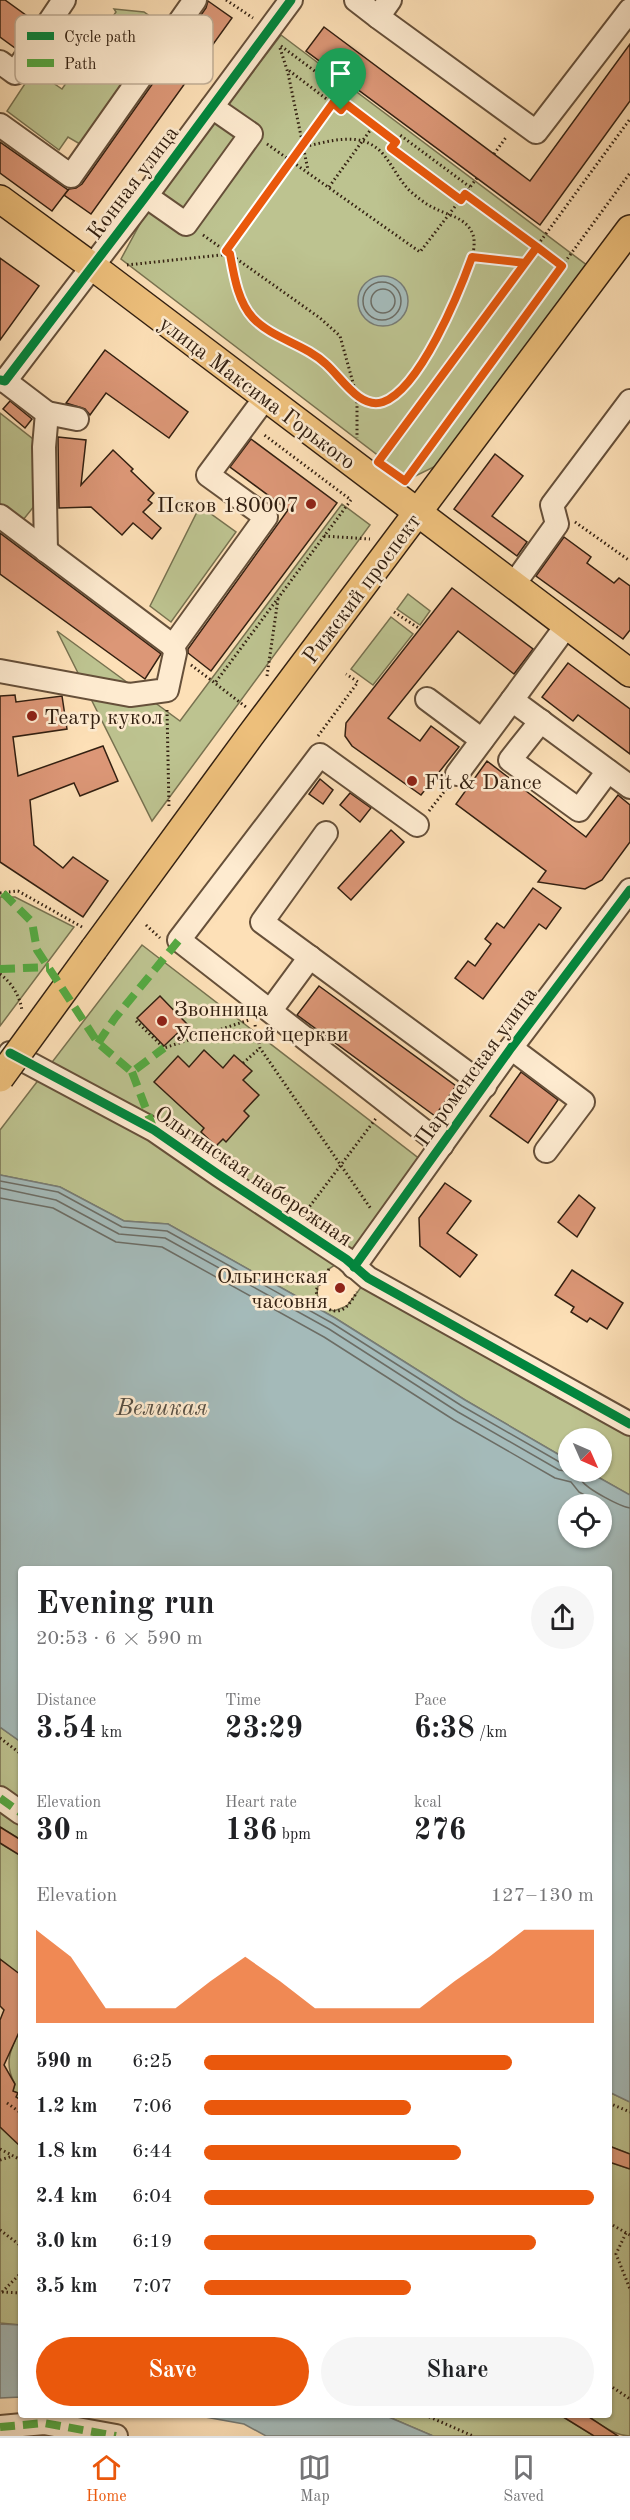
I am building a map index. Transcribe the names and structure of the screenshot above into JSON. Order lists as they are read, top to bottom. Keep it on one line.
{"streets":{"main road":["улица Максима Горького","Рижский проспект"],"street":["Конная улица","Пароменская улица","Ольгинская набережная"]},"crossings":[["Конная улица","улица Максима Горького"],["улица Максима Горького","Рижский проспект"],["Пароменская улица","Ольгинская набережная"]],"water":["Великая"],"places":["Псков 180007","Театр кукол","Fit & Dance","Звонница Успенской церкви","Ольгинская часовня"],"legend":["Cycle path","Path"],"north":"bottom right","page":{"heading":["Evening run","20:53 · 6 × 590 m"],"stats":[["Distance","3.54 km"],["Time","23:29"],["Pace","6:38 /km"],["Elevation","30 m"],["Heart rate","136 bpm"],["kcal","276"]],"chart":["Elevation","127–130 m"],"list":[{"name":"590 m","note":"6:25"},{"name":"1.2 km","note":"7:06"},{"name":"1.8 km","note":"6:44"},{"name":"2.4 km","note":"6:04"},{"name":"3.0 km","note":"6:19"},{"name":"3.5 km","note":"7:07"}],"buttons":["Save","Share"],"tabs":["Home","Map","Saved"]}}
